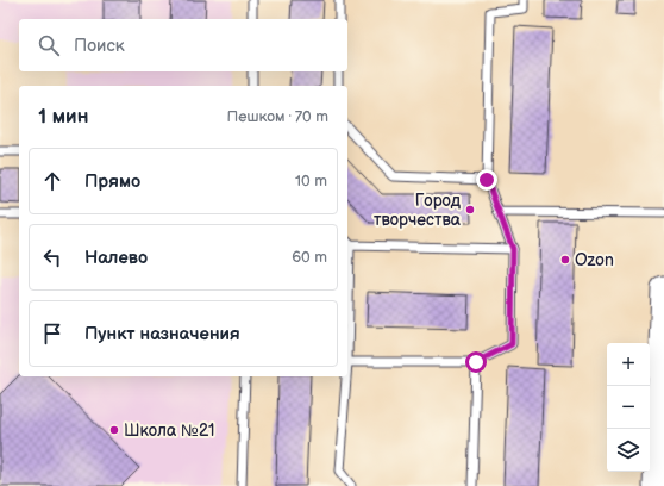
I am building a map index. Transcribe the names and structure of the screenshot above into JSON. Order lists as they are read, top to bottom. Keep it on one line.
{"places":["Город творчества","Ozon","Школа №21"],"page":{"search":"Поиск","heading":["1 мин","Пешком · 70 m"],"list":[["Прямо","10 m"],["Налево","60 m"],"Пункт назначения"],"map_buttons":["+","−"]}}
